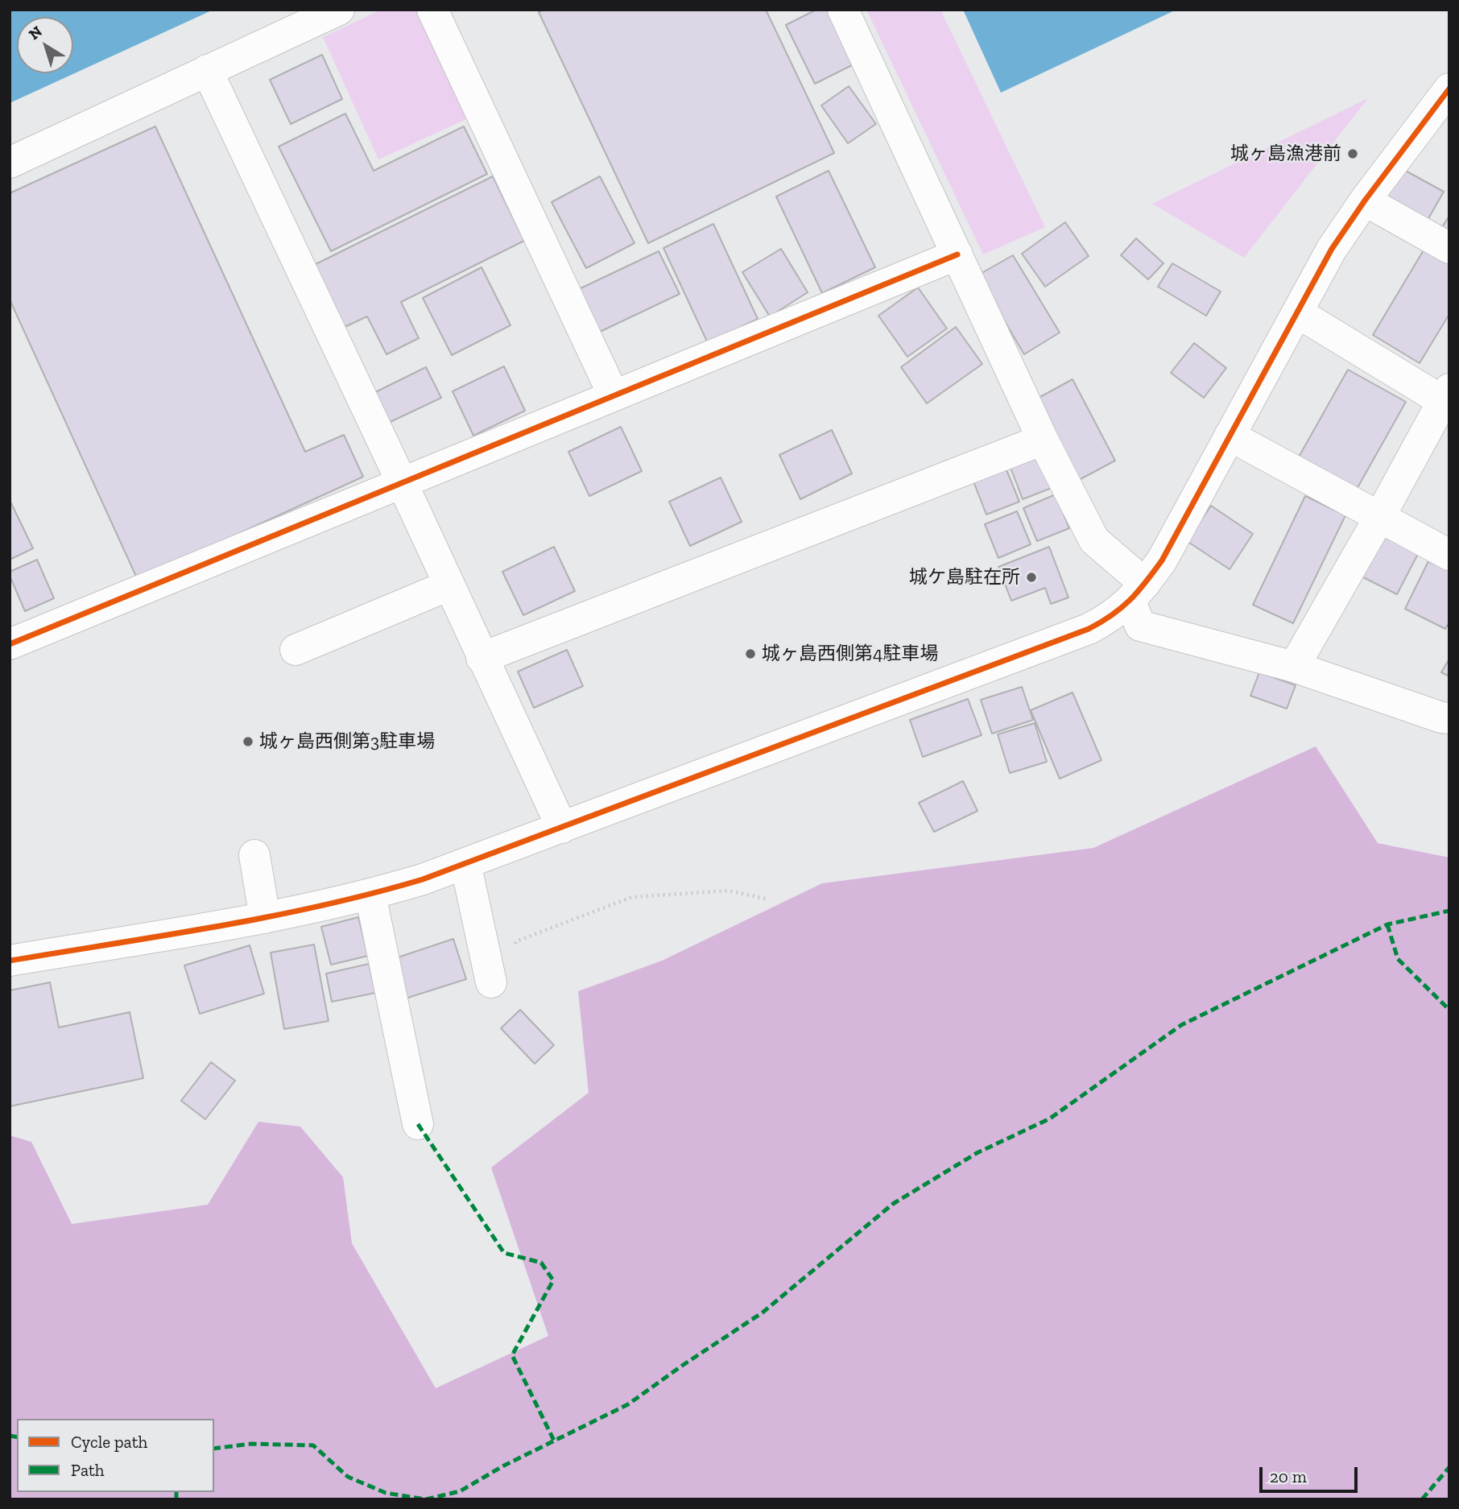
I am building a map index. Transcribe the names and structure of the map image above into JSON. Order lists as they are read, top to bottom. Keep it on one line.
{"places":["城ヶ島漁港前","城ケ島駐在所","城ヶ島西側第4駐車場","城ヶ島西側第3駐車場"],"legend":["Cycle path","Path"],"scale_bar":"20 m","north":"top left"}
